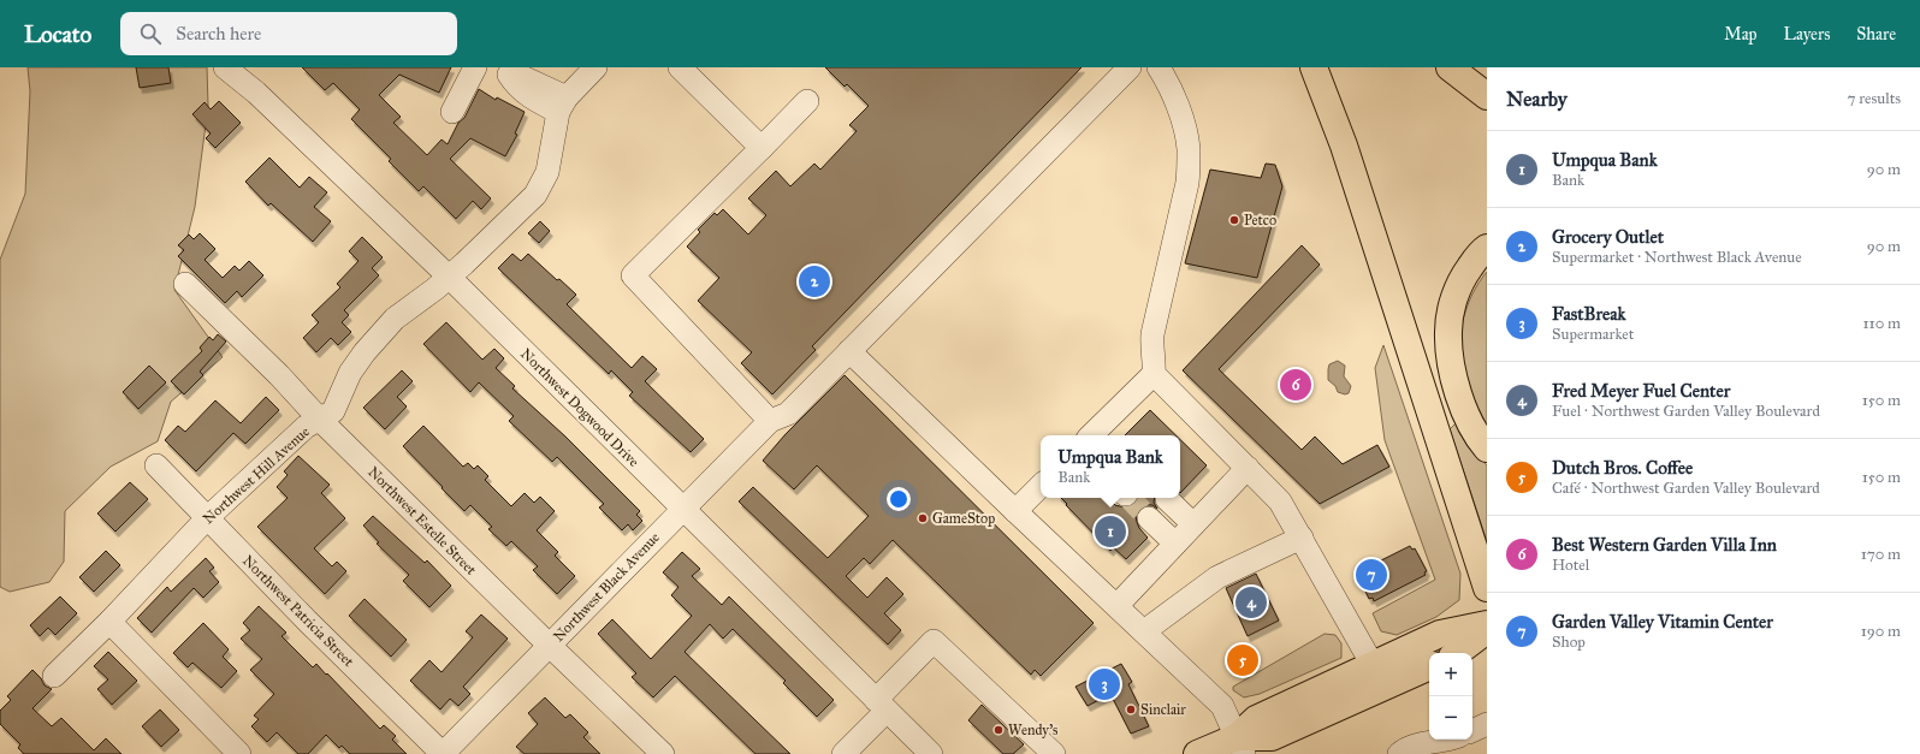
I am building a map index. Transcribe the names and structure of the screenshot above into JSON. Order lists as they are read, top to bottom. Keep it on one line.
{"streets":{"street":["Northwest Dogwood Drive","Northwest Hill Avenue","Northwest Estelle Street","Northwest Black Avenue","Northwest Patricia Street"]},"crossings":[["Northwest Dogwood Drive","Northwest Hill Avenue"],["Northwest Dogwood Drive","Northwest Black Avenue"],["Northwest Hill Avenue","Northwest Estelle Street"],["Northwest Hill Avenue","Northwest Patricia Street"],["Northwest Estelle Street","Northwest Black Avenue"],["Northwest Black Avenue","Northwest Patricia Street"]],"places":["Petco","GameStop","Sinclair","Wendy's"],"page":{"header":"Locato","search":"Search here","nav":["Map","Layers","Share"],"heading":["Nearby","7 results"],"list":[{"mark":"1","name":"Umpqua Bank","note":"Bank","value":"90 m"},{"mark":"2","name":"Grocery Outlet","note":"Supermarket · Northwest Black Avenue","value":"90 m"},{"mark":"3","name":"FastBreak","note":"Supermarket","value":"110 m"},{"mark":"4","name":"Fred Meyer Fuel Center","note":"Fuel · Northwest Garden Valley Boulevard","value":"150 m"},{"mark":"5","name":"Dutch Bros. Coffee","note":"Café · Northwest Garden Valley Boulevard","value":"150 m"},{"mark":"6","name":"Best Western Garden Villa Inn","note":"Hotel","value":"170 m"},{"mark":"7","name":"Garden Valley Vitamin Center","note":"Shop","value":"190 m"}],"pins":["2","6","1","7","4","5","3"],"popup":["Umpqua Bank","Bank"],"map_buttons":["+","−"]}}
